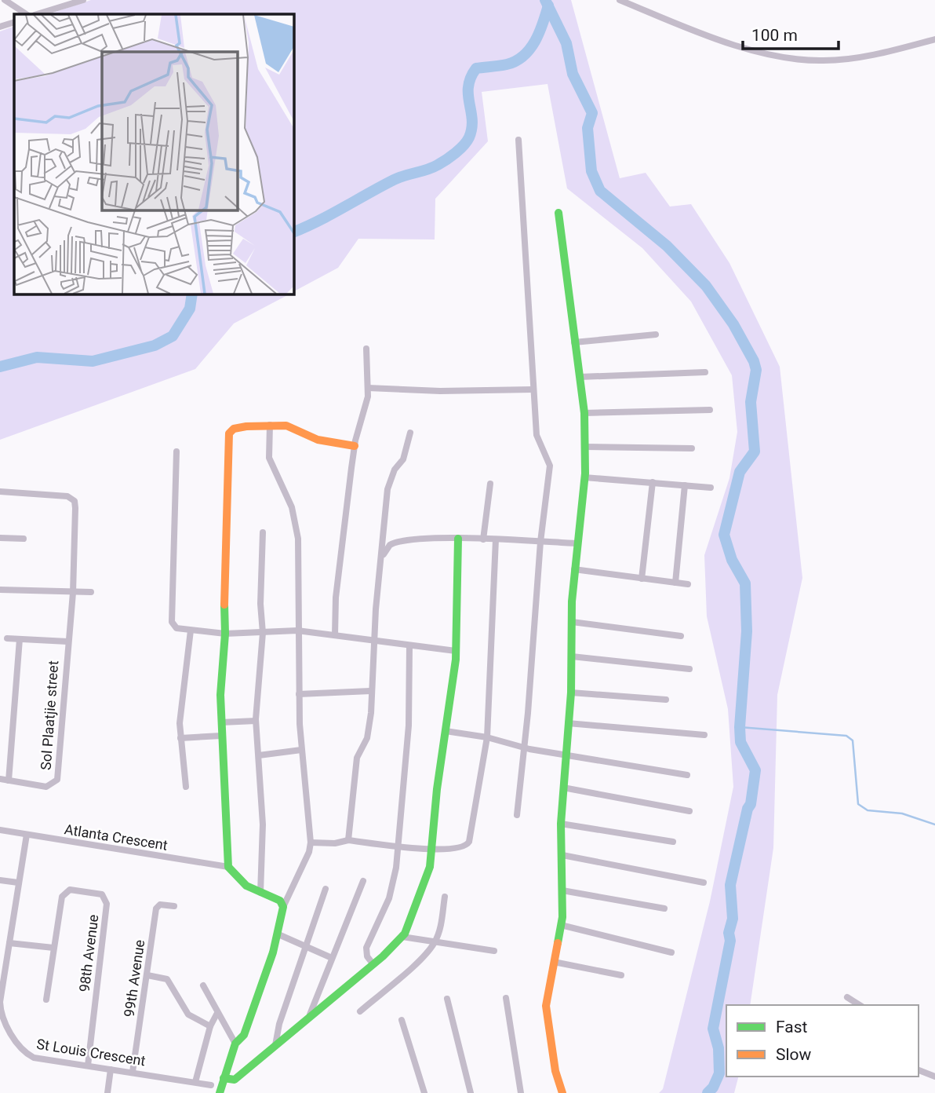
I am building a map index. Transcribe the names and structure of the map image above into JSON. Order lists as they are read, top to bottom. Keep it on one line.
{"streets":{"street":["Sol Plaatjie street","Atlanta Crescent","98th Avenue","99th Avenue","St Louis Crescent"]},"crossings":[["Atlanta Crescent","St Louis Crescent"],["98th Avenue","St Louis Crescent"],["99th Avenue","St Louis Crescent"]],"legend":["Fast","Slow"],"scale_bar":"100 m"}
